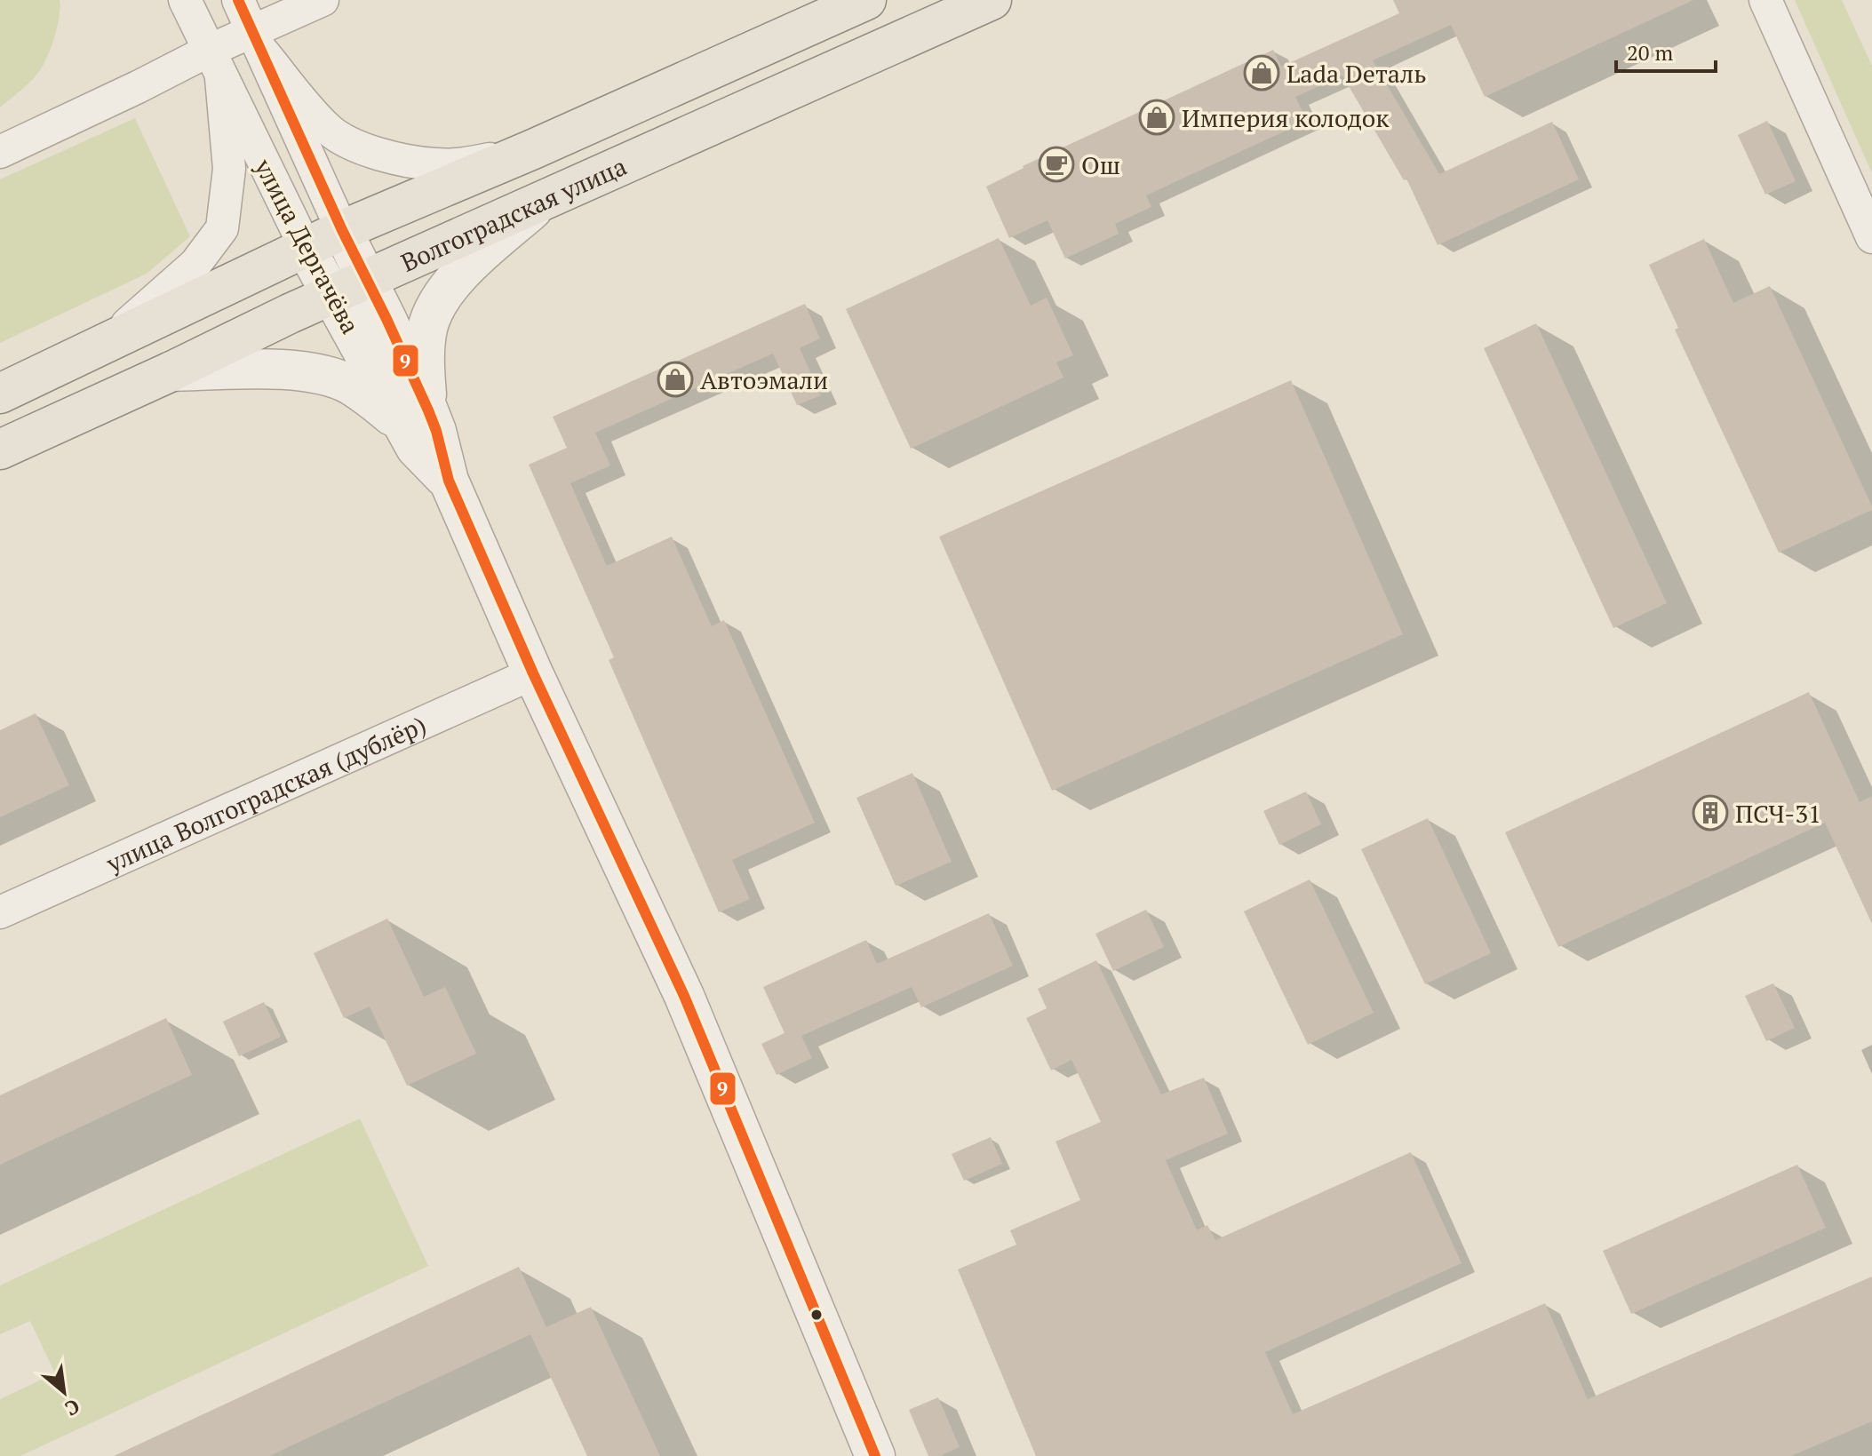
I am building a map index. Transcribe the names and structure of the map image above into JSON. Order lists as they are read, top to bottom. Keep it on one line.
{"streets":{"main road":["Волгоградская улица"],"street":["улица Дергачёва","улица Волгоградская (дублёр)"]},"crossings":[["Волгоградская улица","улица Дергачёва"],["улица Дергачёва","улица Волгоградская (дублёр)"]],"places":{"shop":["Lada Dеталь","Империя колодок","Автоэмали"],"cafe":["Ош"],"building":["ПСЧ-31"]},"lines":["transit line 9"],"scale_bar":"20 m","north":"bottom right"}
